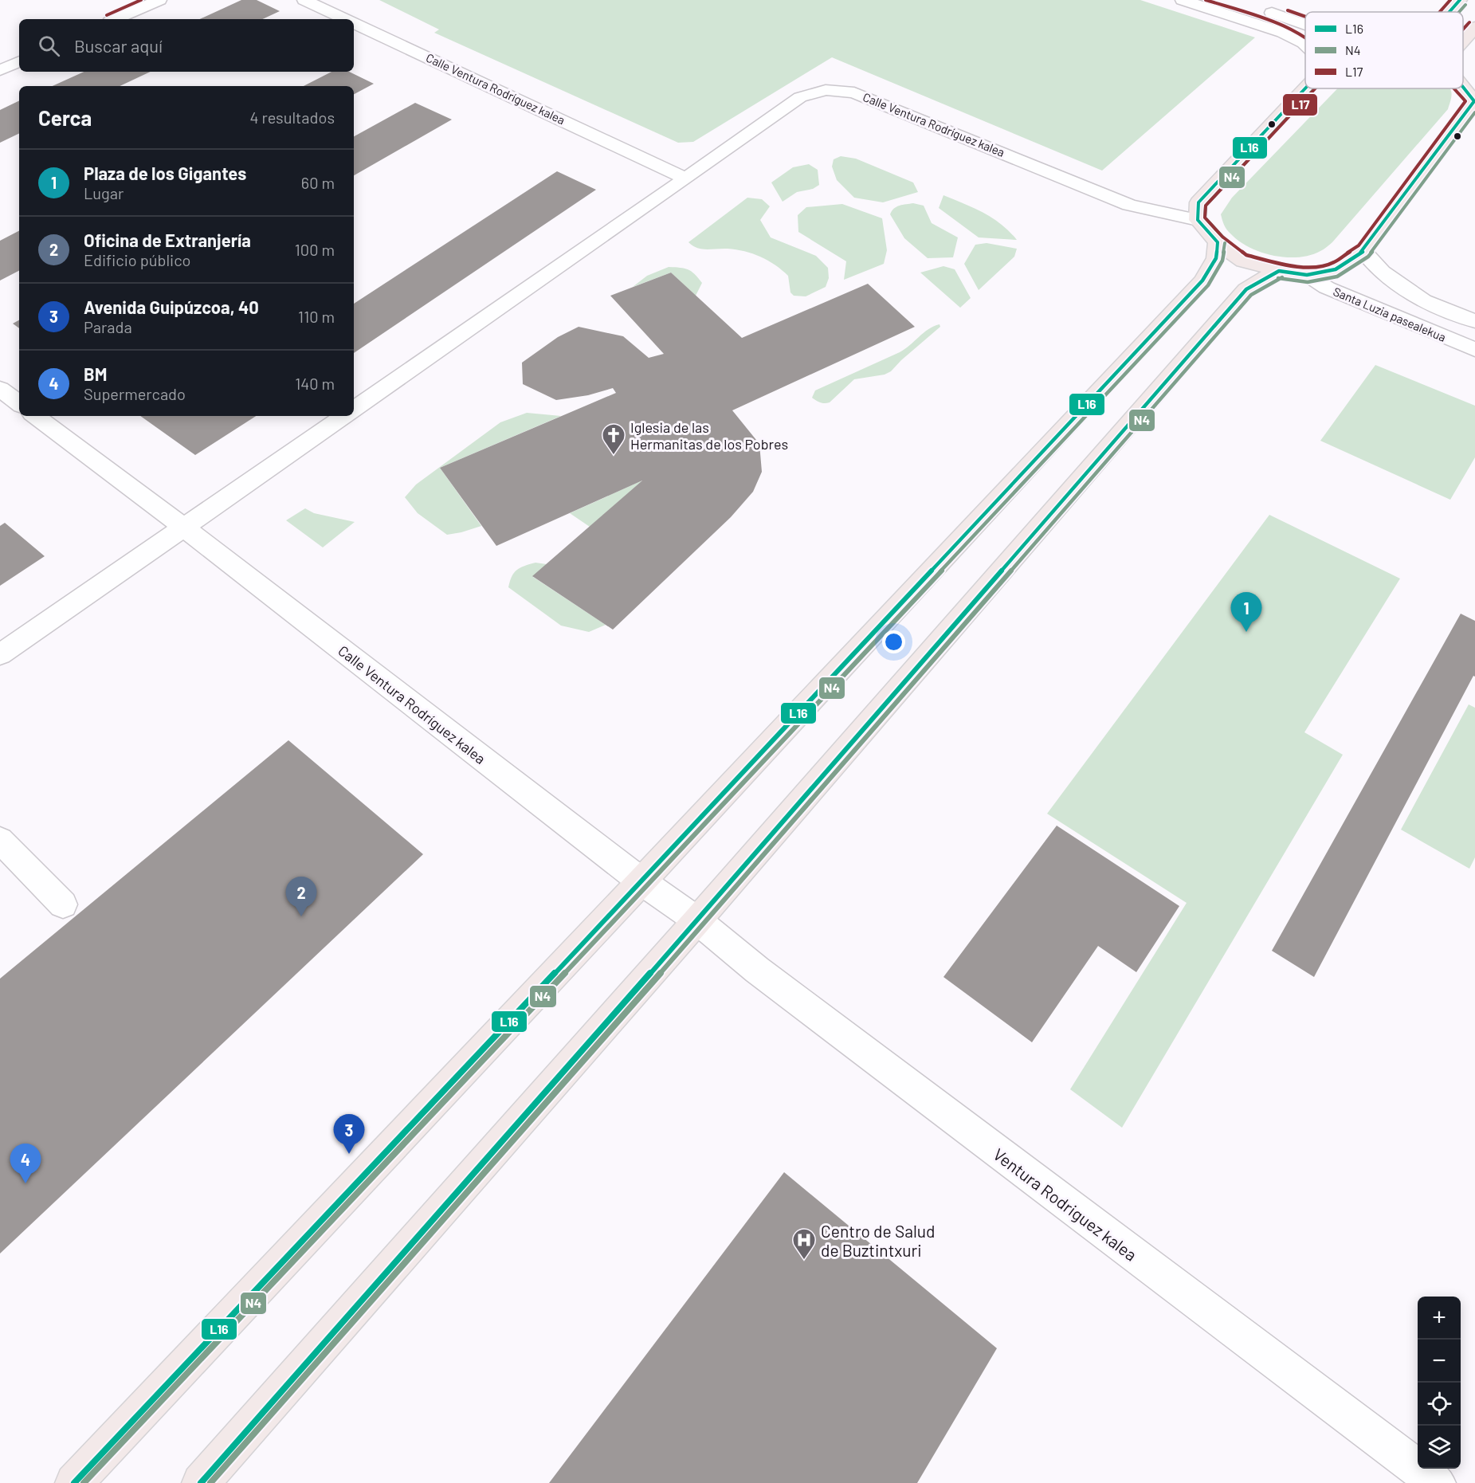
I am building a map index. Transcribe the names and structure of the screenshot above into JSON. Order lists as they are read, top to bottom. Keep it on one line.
{"streets":{"street":["Calle Ventura Rodríguez kalea","Santa Luzia pasealekua","Ventura Rodriguez kalea"]},"crossings":[["Calle Ventura Rodríguez kalea","Ventura Rodriguez kalea"]],"places":{"church":["Iglesia de las Hermanitas de los Pobres"],"hospital":["Centro de Salud de Buztintxuri"]},"lines":["transit line L16","transit line L17","transit line N4"],"legend":["L16","N4","L17"],"page":{"search":"Buscar aquí","heading":["Cerca","4 resultados"],"list":[{"mark":"1","name":"Plaza de los Gigantes","note":"Lugar","value":"60 m"},{"mark":"2","name":"Oficina de Extranjería","note":"Edificio público","value":"100 m"},{"mark":"3","name":"Avenida Guipúzcoa, 40","note":"Parada","value":"110 m"},{"mark":"4","name":"BM","note":"Supermercado","value":"140 m"}],"pins":["1","2","3","4"],"map_buttons":["+","−"]}}
